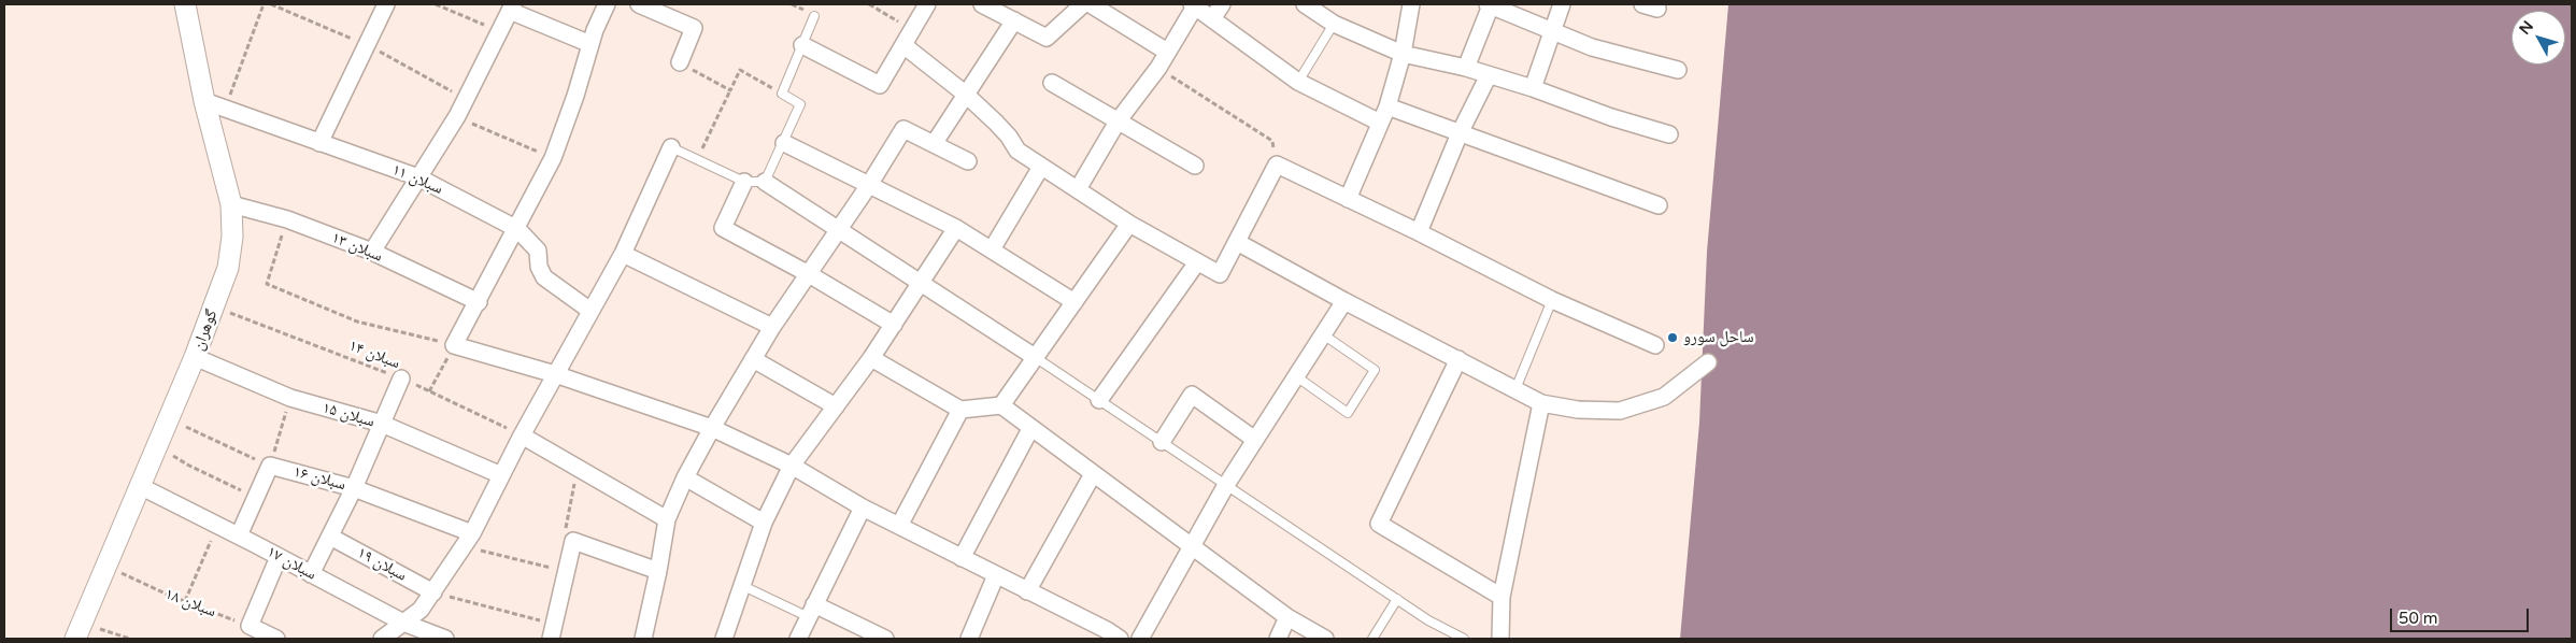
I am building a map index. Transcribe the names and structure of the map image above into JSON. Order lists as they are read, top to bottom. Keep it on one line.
{"streets":{"street":["سبلان ۱۱","سبلان ۱۳","گوهران","سبلان ۱۵","سبلان ۱۶","سبلان ۱۷","سبلان ۱۹"],"path":["سبلان ۱۴","سبلان ۱۸"]},"crossings":[["سبلان ۱۱","گوهران"],["سبلان ۱۳","گوهران"],["گوهران","سبلان ۱۴"],["گوهران","سبلان ۱۵"],["گوهران","سبلان ۱۷"],["گوهران","سبلان ۱۸"]],"places":["ساحل سورو"],"scale_bar":"50 m","north":"top left"}
